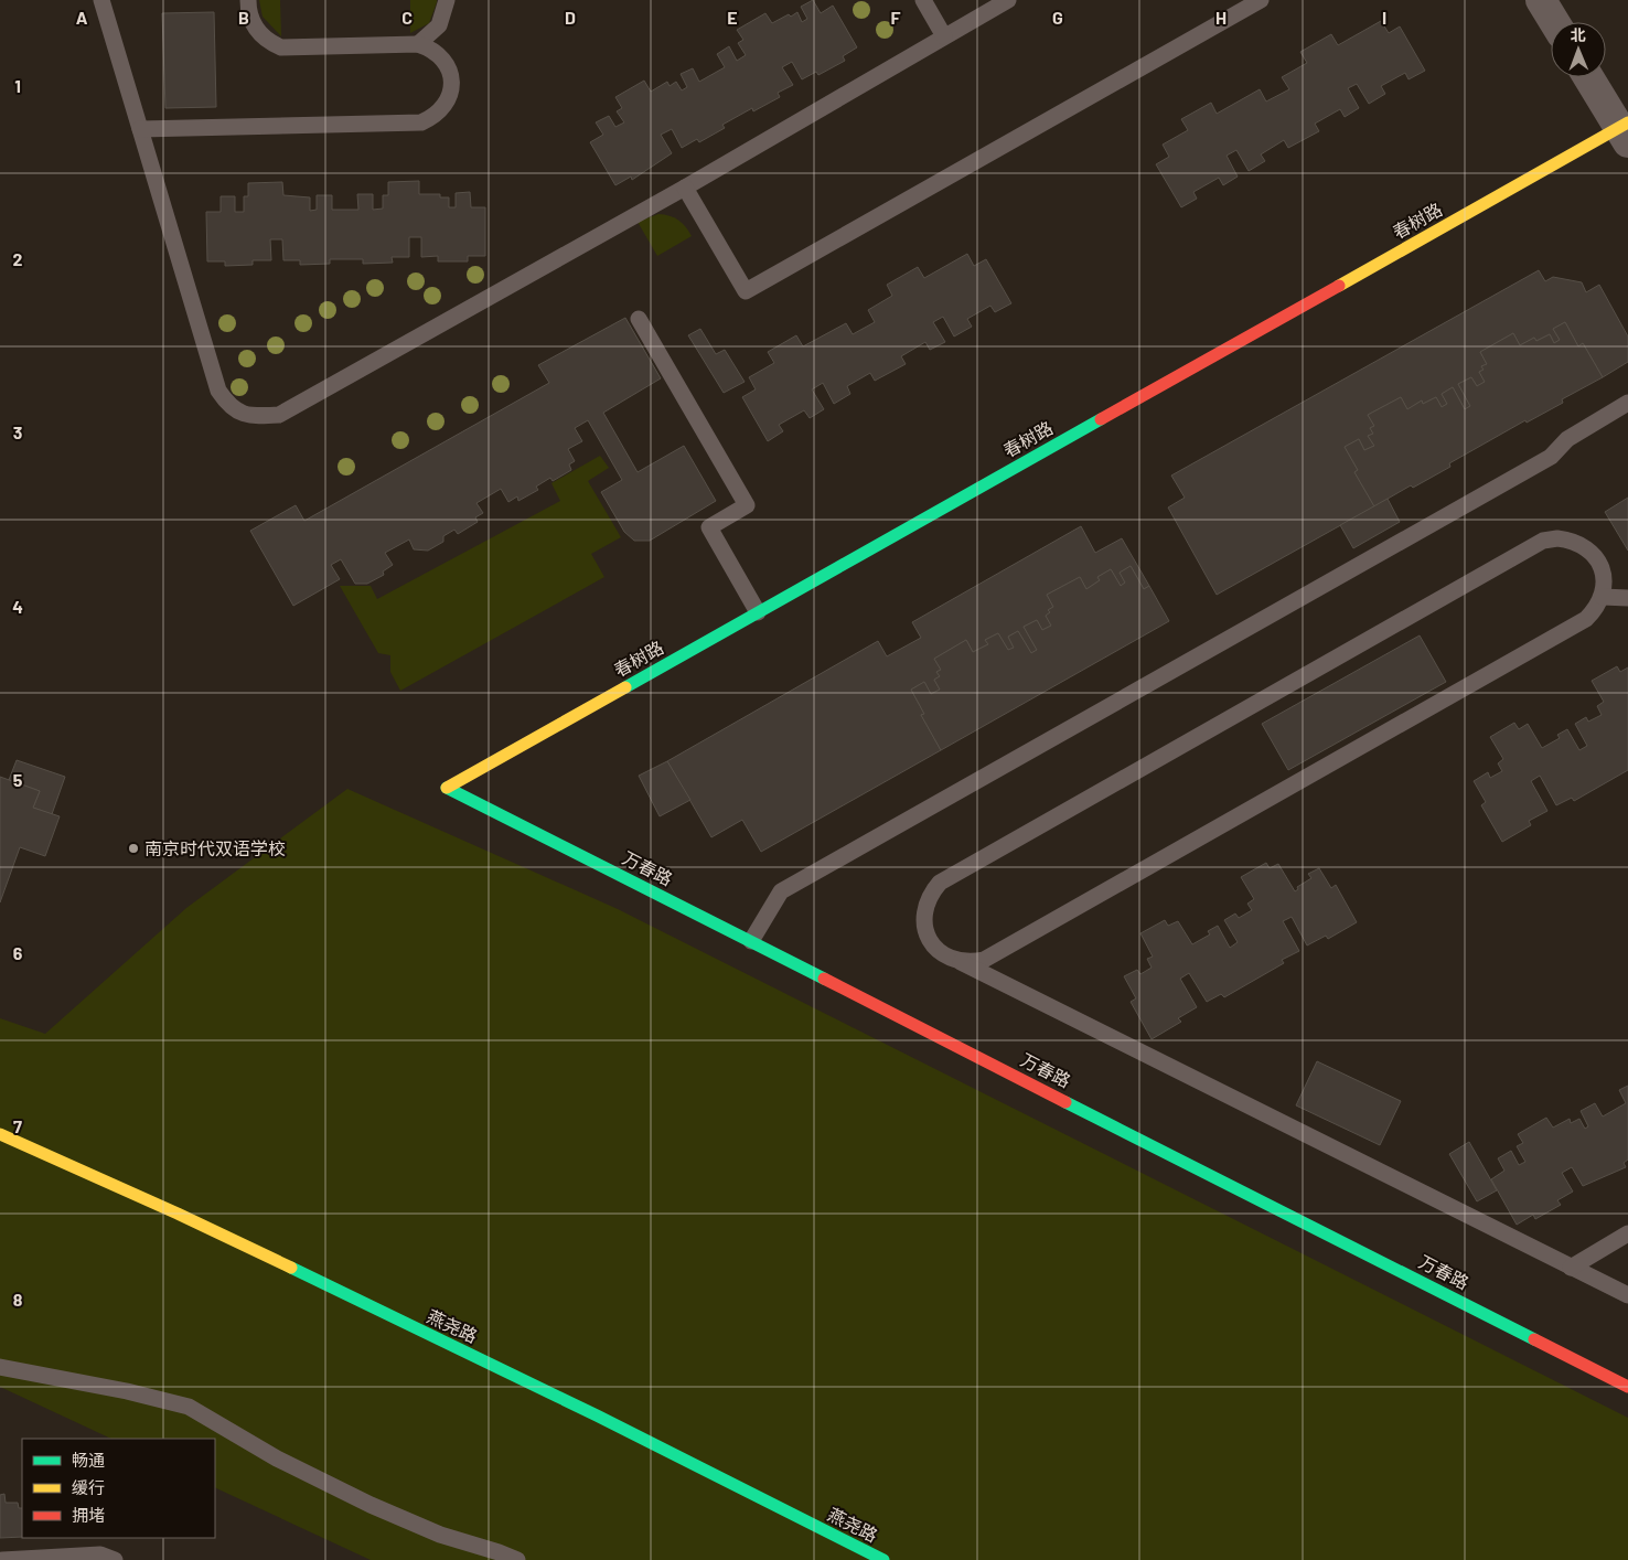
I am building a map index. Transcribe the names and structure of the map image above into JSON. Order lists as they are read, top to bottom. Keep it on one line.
{"streets":{"street":["春树路","万春路","燕尧路"]},"crossings":[["春树路","万春路"]],"places":["南京时代双语学校"],"legend":["畅通","缓行","拥堵"],"north":"top","grid":{"columns":["A","B","C","D","E","F","G","H","I"],"rows":["1","2","3","4","5","6","7","8"]}}
